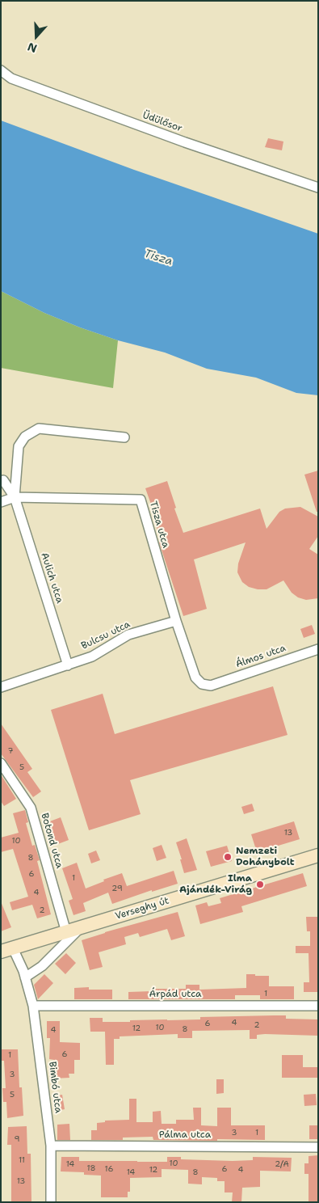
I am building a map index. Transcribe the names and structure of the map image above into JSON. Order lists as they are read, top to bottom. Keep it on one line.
{"streets":{"main road":["Verseghy út"],"street":["Üdülősor","Tisza utca","Aulich utca","Bulcsu utca","Álmos utca","Botond utca","Árpád utca","Bimbó utca","Pálma utca"]},"crossings":[["Tisza utca","Aulich utca"],["Tisza utca","Bulcsu utca"],["Tisza utca","Álmos utca"],["Aulich utca","Bulcsu utca"],["Botond utca","Verseghy út"],["Verseghy út","Bimbó utca"],["Árpád utca","Bimbó utca"],["Bimbó utca","Pálma utca"]],"water":["Tisza"],"places":["Nemzeti Dohánybolt","Ilma Ajándék-Virág"],"house_numbers":["7","5","13","10","8","6","1","29","4","2","1","4","6","2","10","12","8","4","6","1","3","5","3","1","9","11","10","14","2/A","18","16","6","12","4","14","8","13"],"north":"bottom"}
